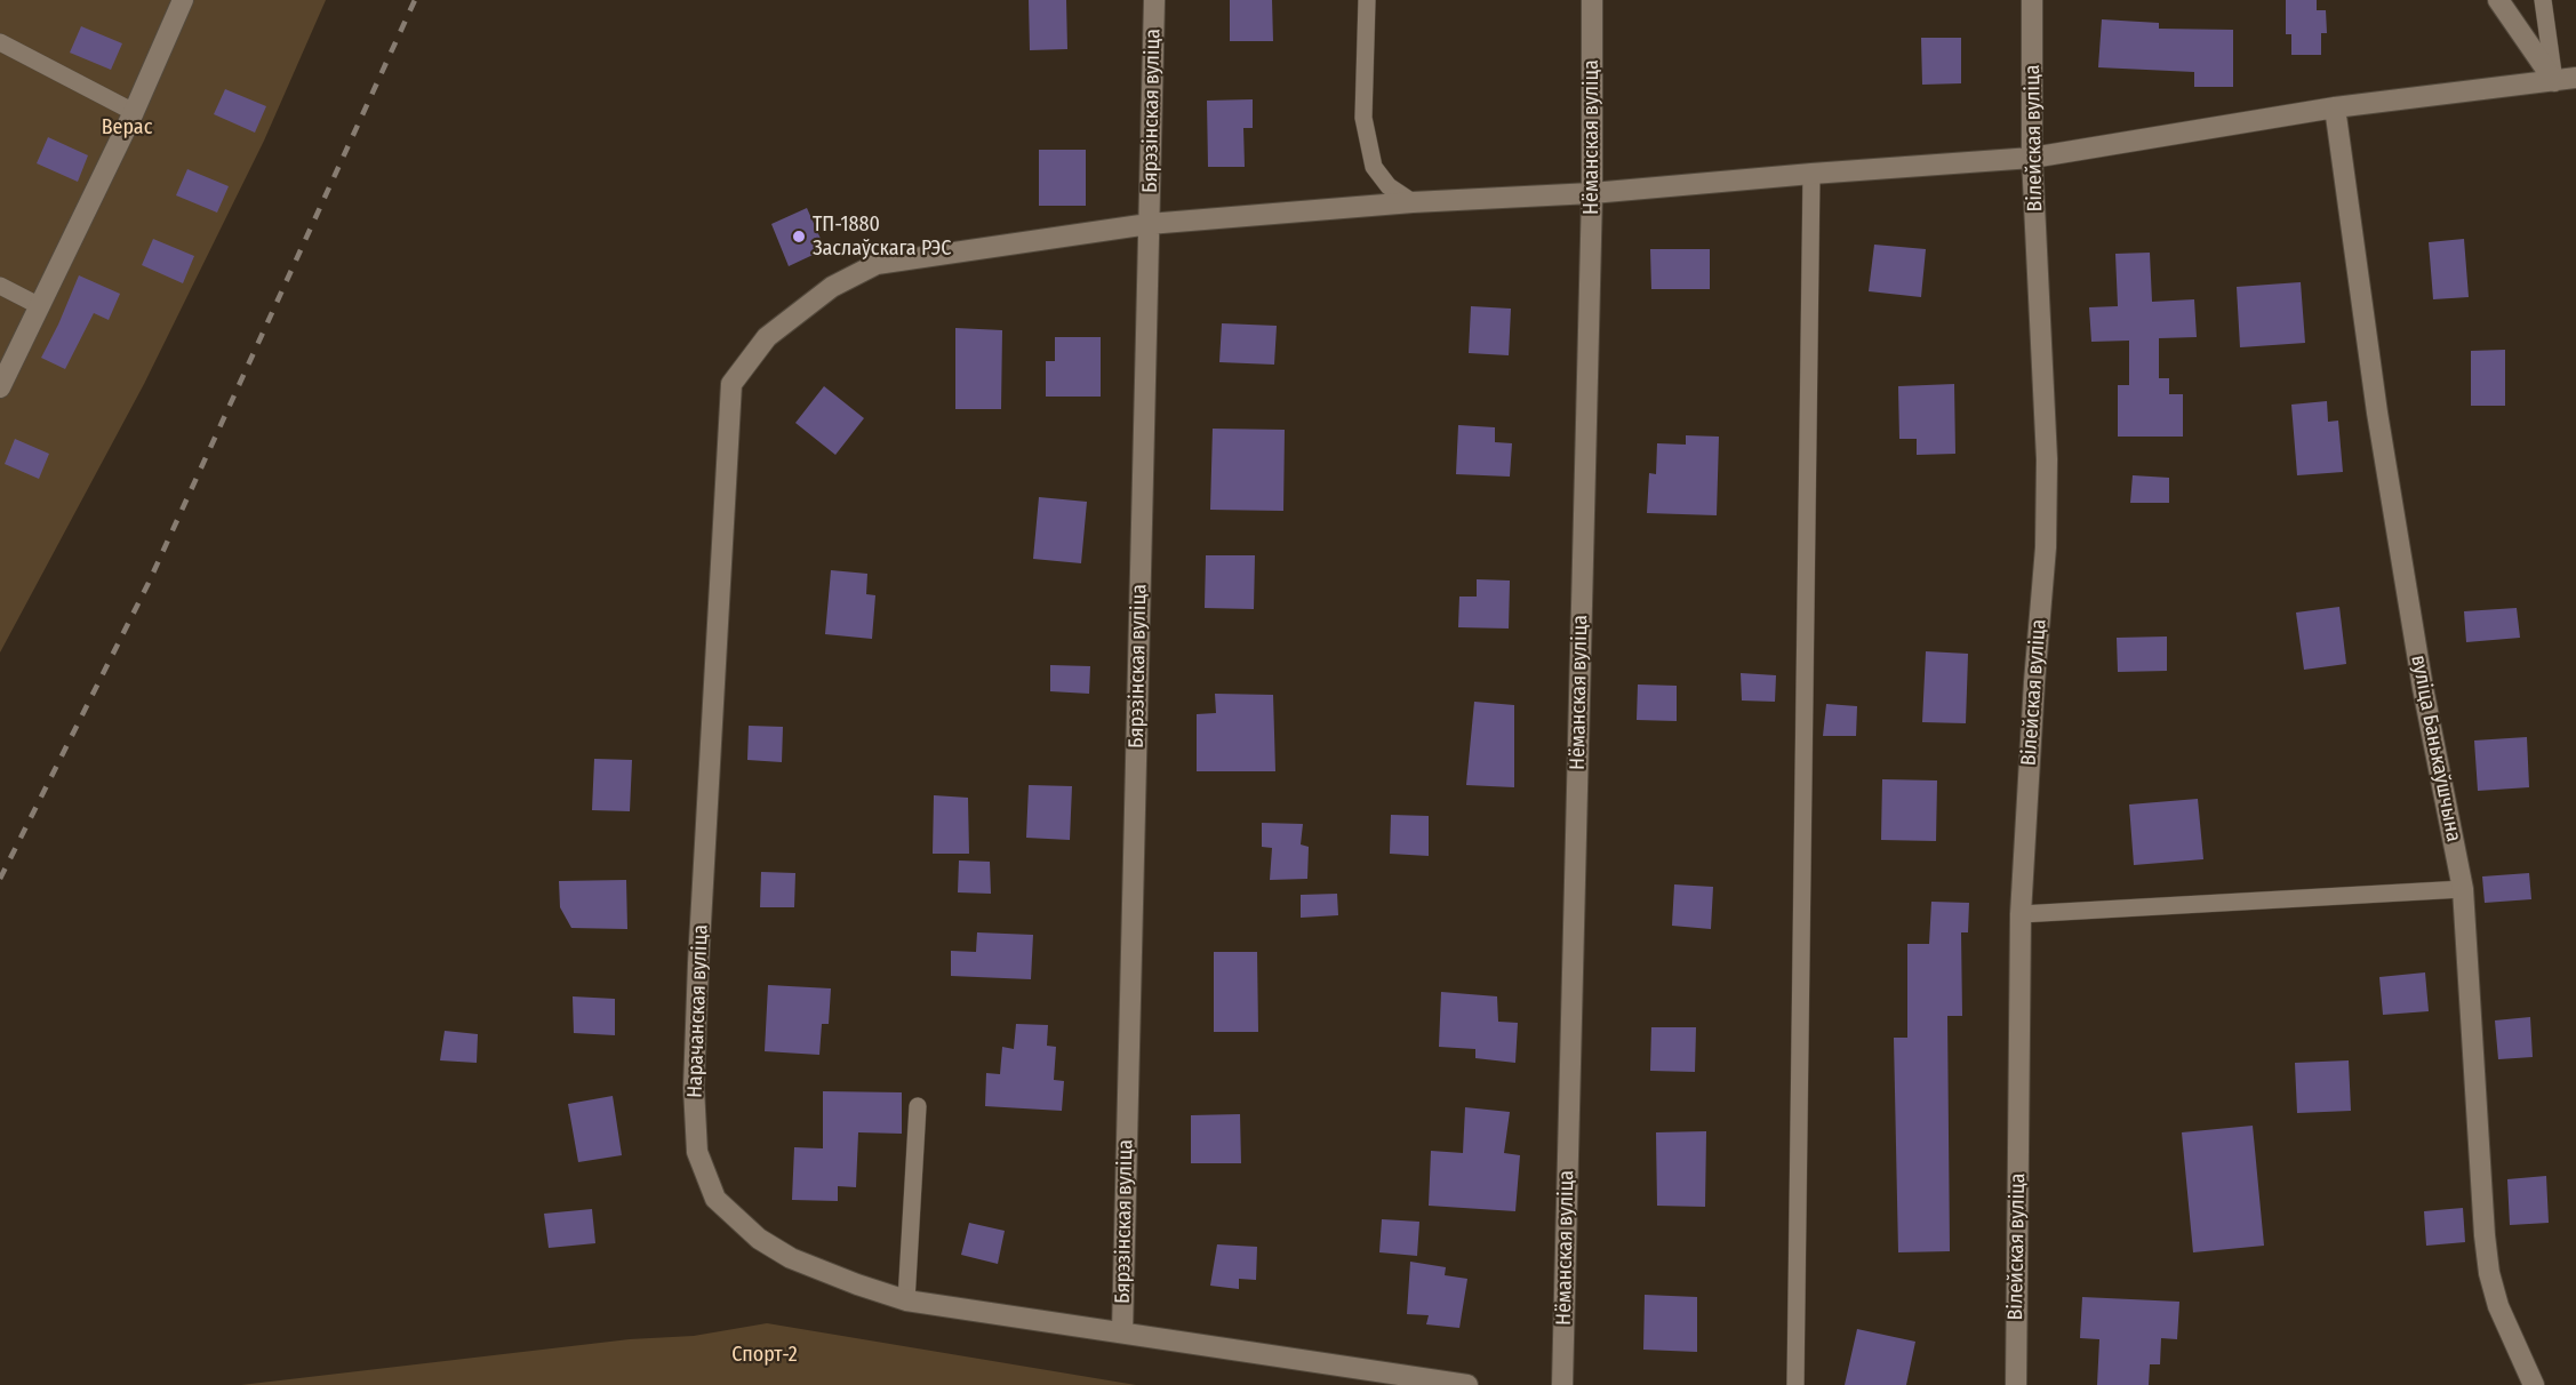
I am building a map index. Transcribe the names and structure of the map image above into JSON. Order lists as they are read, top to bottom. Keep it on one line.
{"streets":{"street":["Бярэзінская вуліца","Нёманская вуліца","Вілейская вуліца","вуліца Банькаўшчына","Нарачанская вуліца"]},"crossings":[["Бярэзінская вуліца","Нарачанская вуліца"]],"parks":["Верас","Спорт-2"],"places":["ТП-1880 Заслаўскага РЭС"]}
